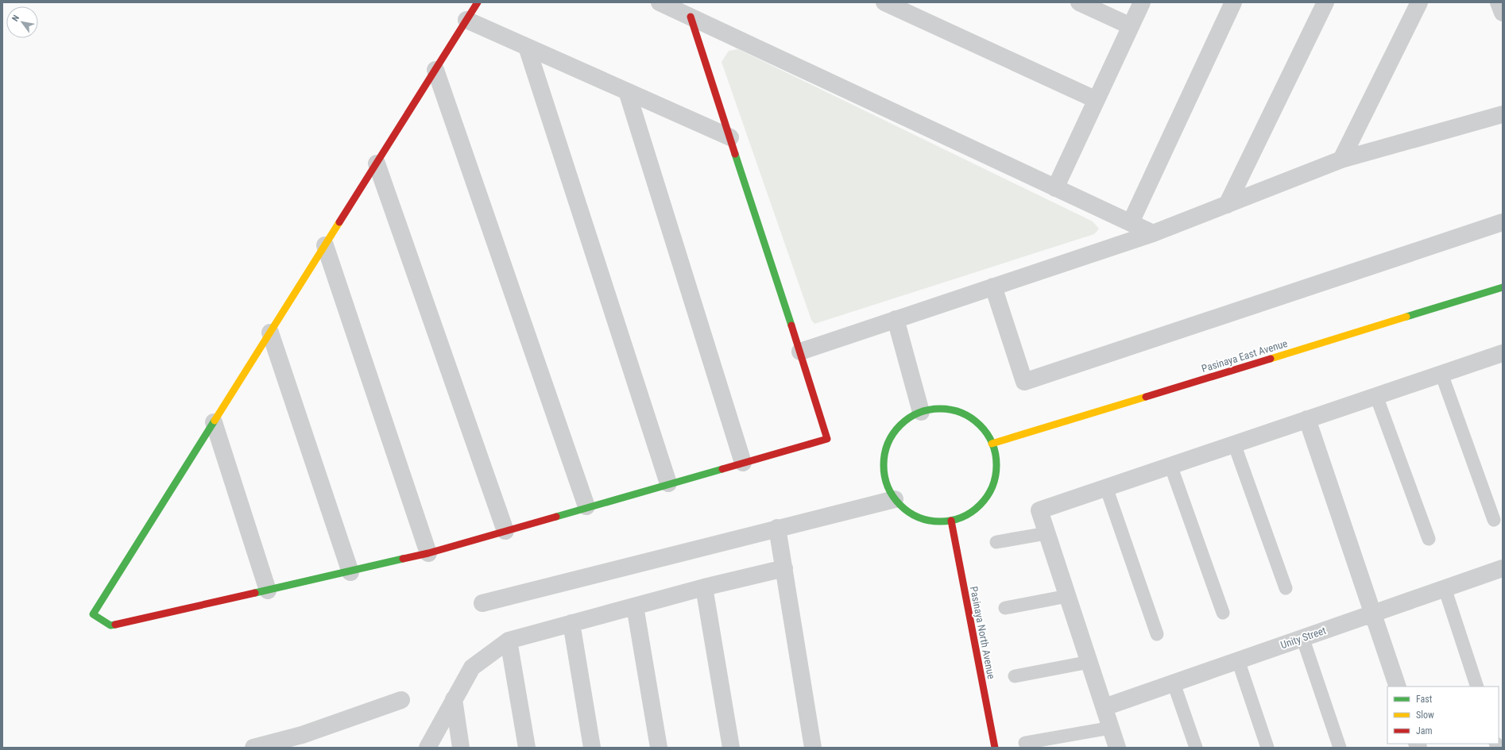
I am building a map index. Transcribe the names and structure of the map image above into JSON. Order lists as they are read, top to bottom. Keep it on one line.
{"streets":{"street":["Pasinaya East Avenue","Pasinaya North Avenue","Unity Street"]},"crossings":[["Pasinaya East Avenue","Pasinaya North Avenue"]],"legend":["Fast","Slow","Jam"],"north":"top left"}
